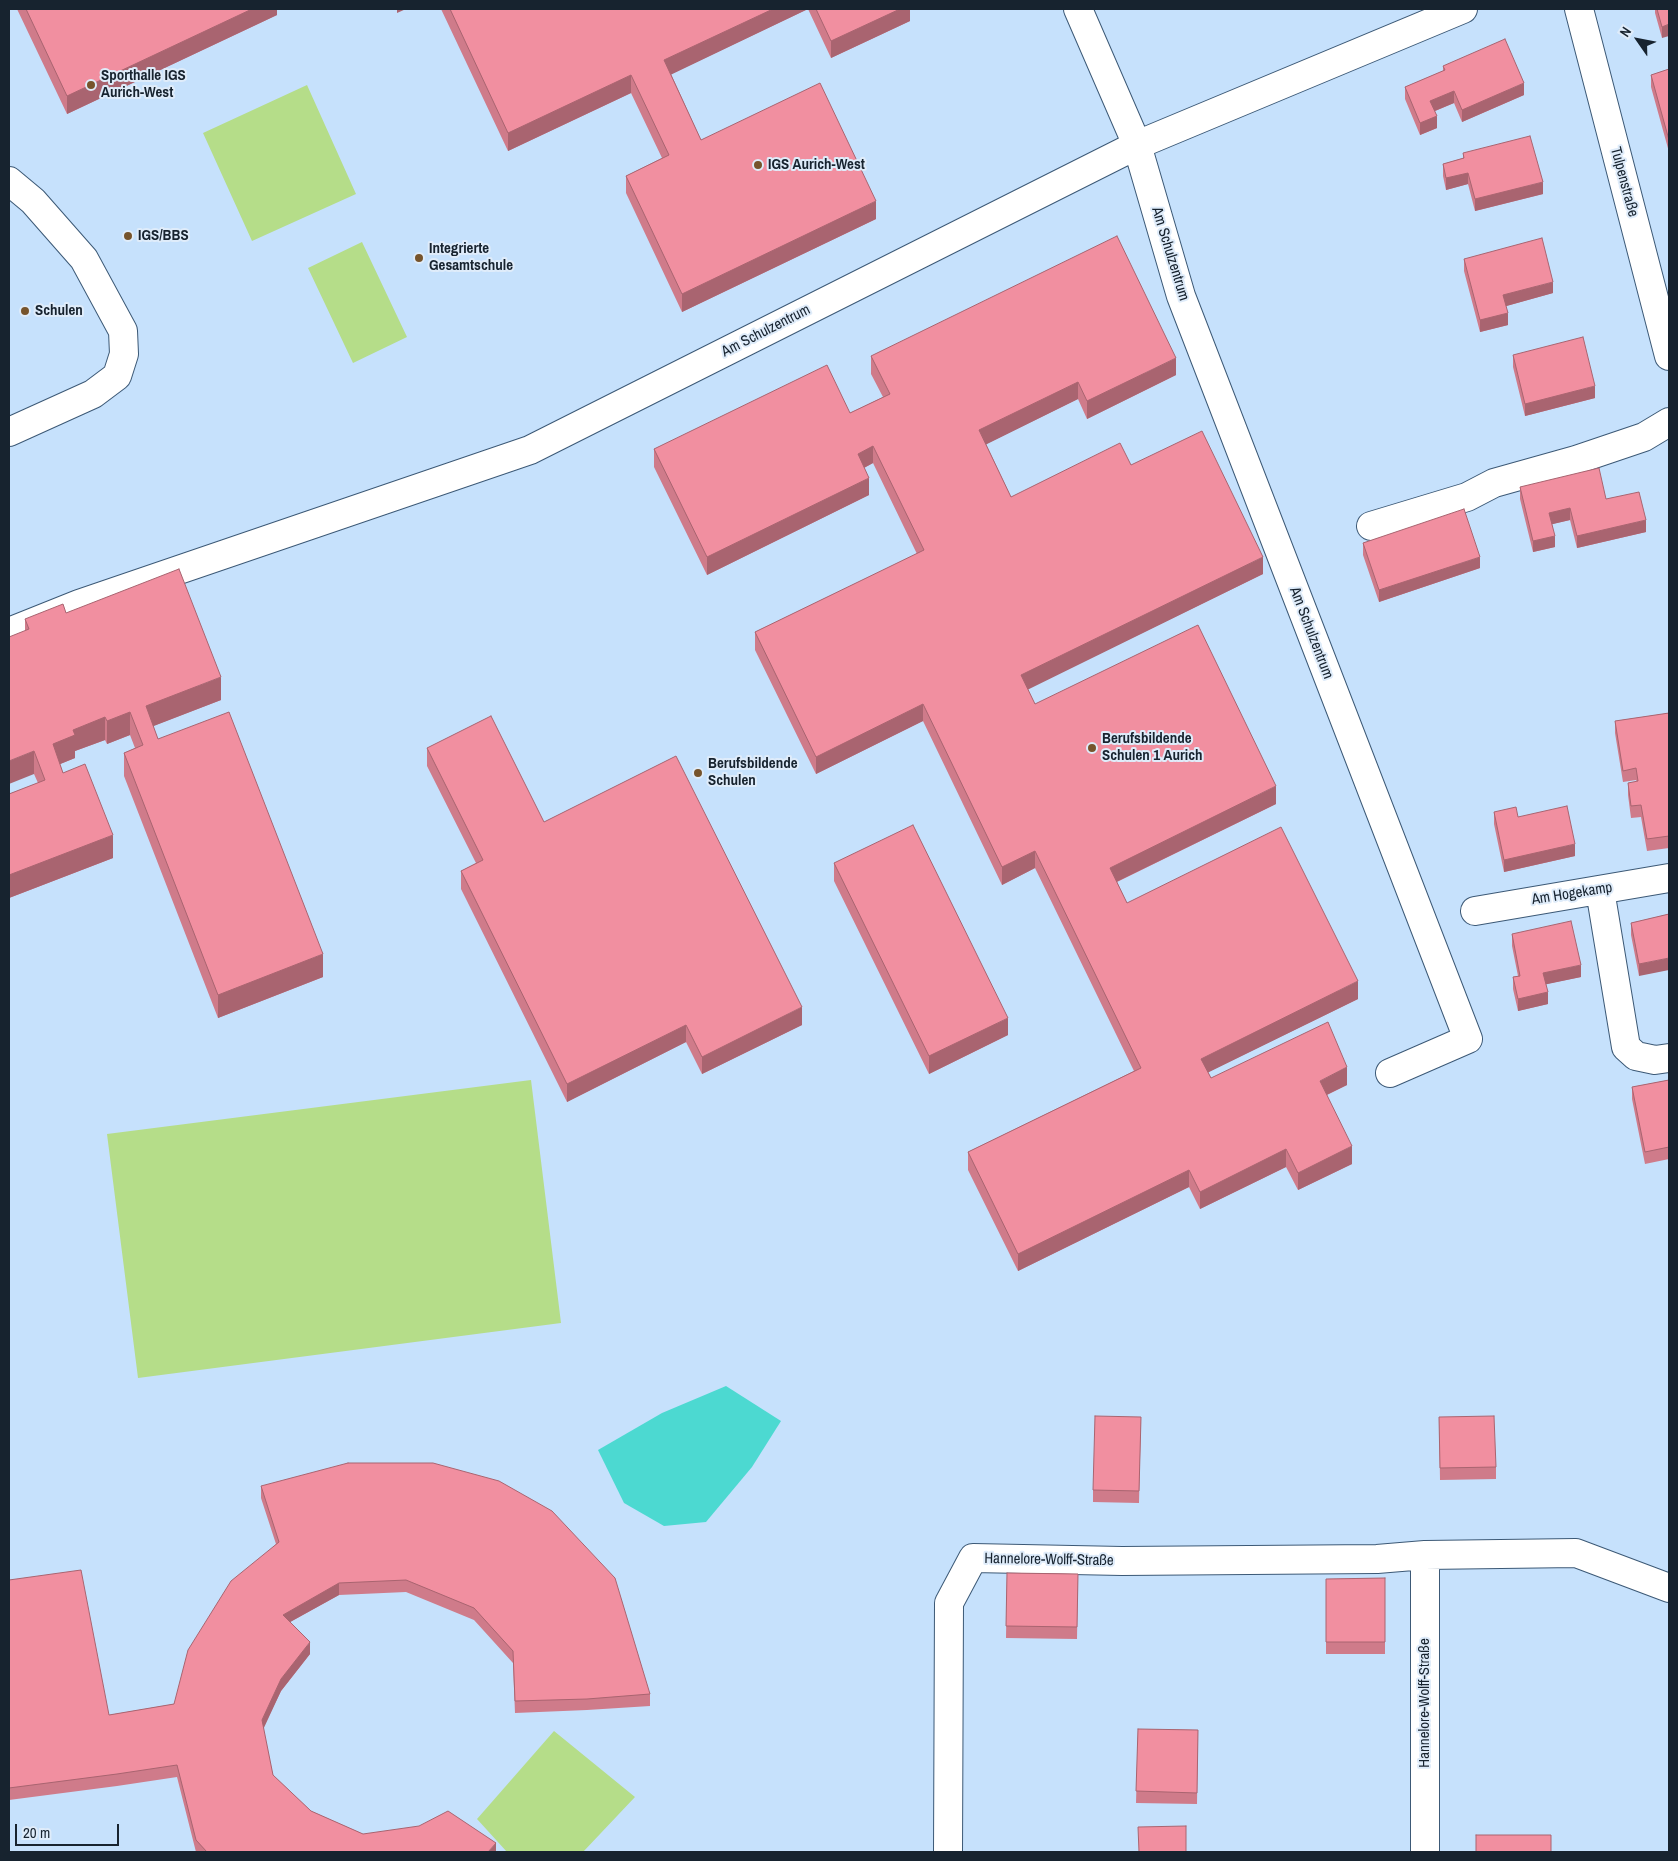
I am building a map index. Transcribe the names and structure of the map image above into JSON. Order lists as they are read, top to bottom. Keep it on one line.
{"streets":{"street":["Tulpenstraße","Am Schulzentrum","Am Hogekamp","Hannelore-Wolff-Straße"]},"places":["Sporthalle IGS Aurich-West","IGS Aurich-West","IGS/BBS","Integrierte Gesamtschule","Schulen","Berufsbildende Schulen 1 Aurich","Berufsbildende Schulen"],"scale_bar":"20 m","north":"top left"}
